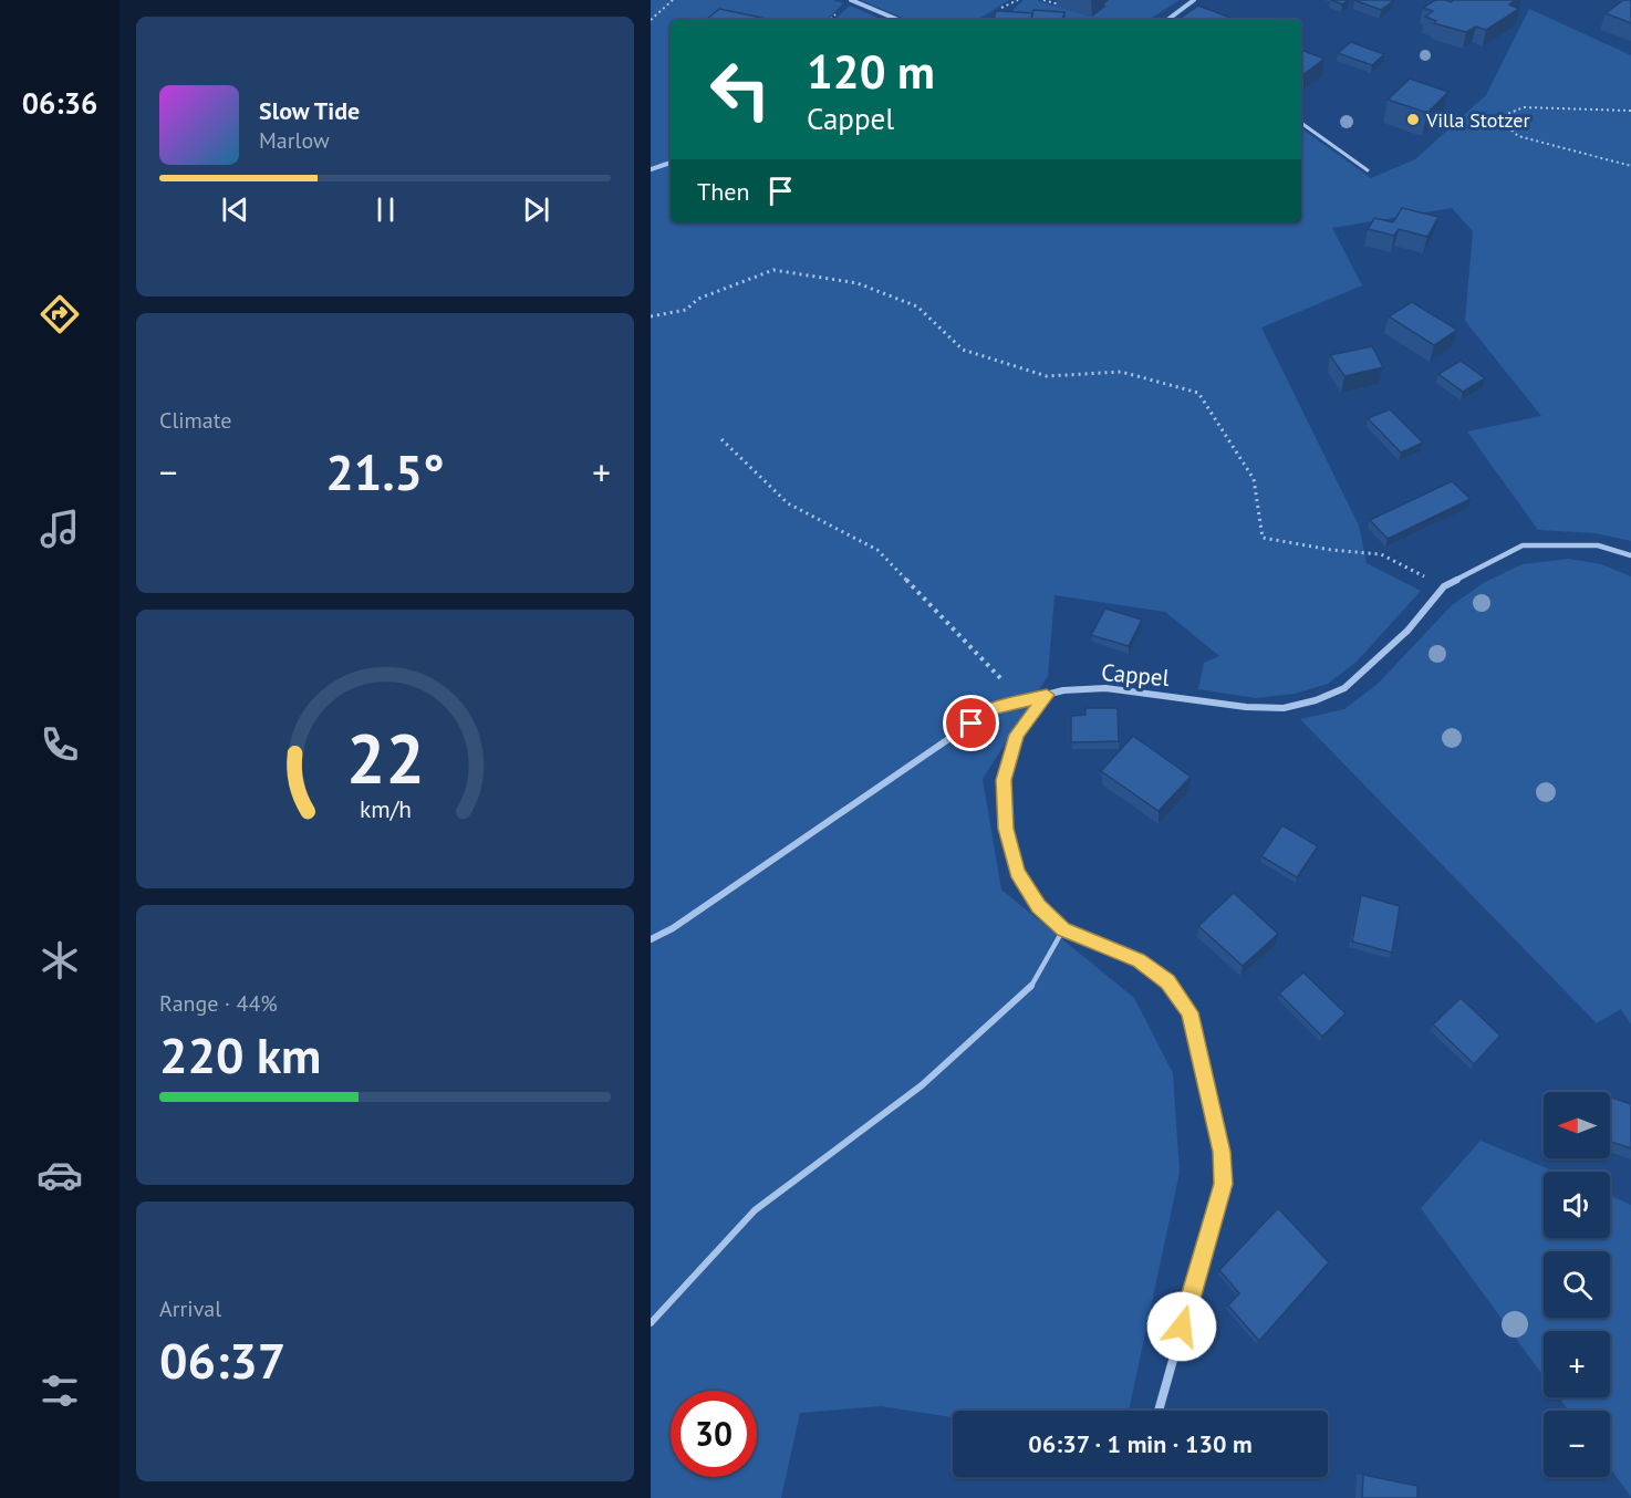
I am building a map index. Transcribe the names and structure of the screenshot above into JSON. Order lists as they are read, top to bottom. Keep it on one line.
{"streets":{"street":["Cappel"]},"places":["Villa Stotzer"],"north":"left","page":{"tabs":"06:36","turn":["120 m","Cappel"],"song":["Slow Tide","Marlow"],"then":"Then","tile":["Climate",["Range · 44%","220 km"],["Arrival","06:37"]],"heat":["−","21.5°","+"],"map_buttons":["+","−"],"limit":"30","trip":"06:37 · 1 min · 130 m","gauge":["22","km/h"]}}
